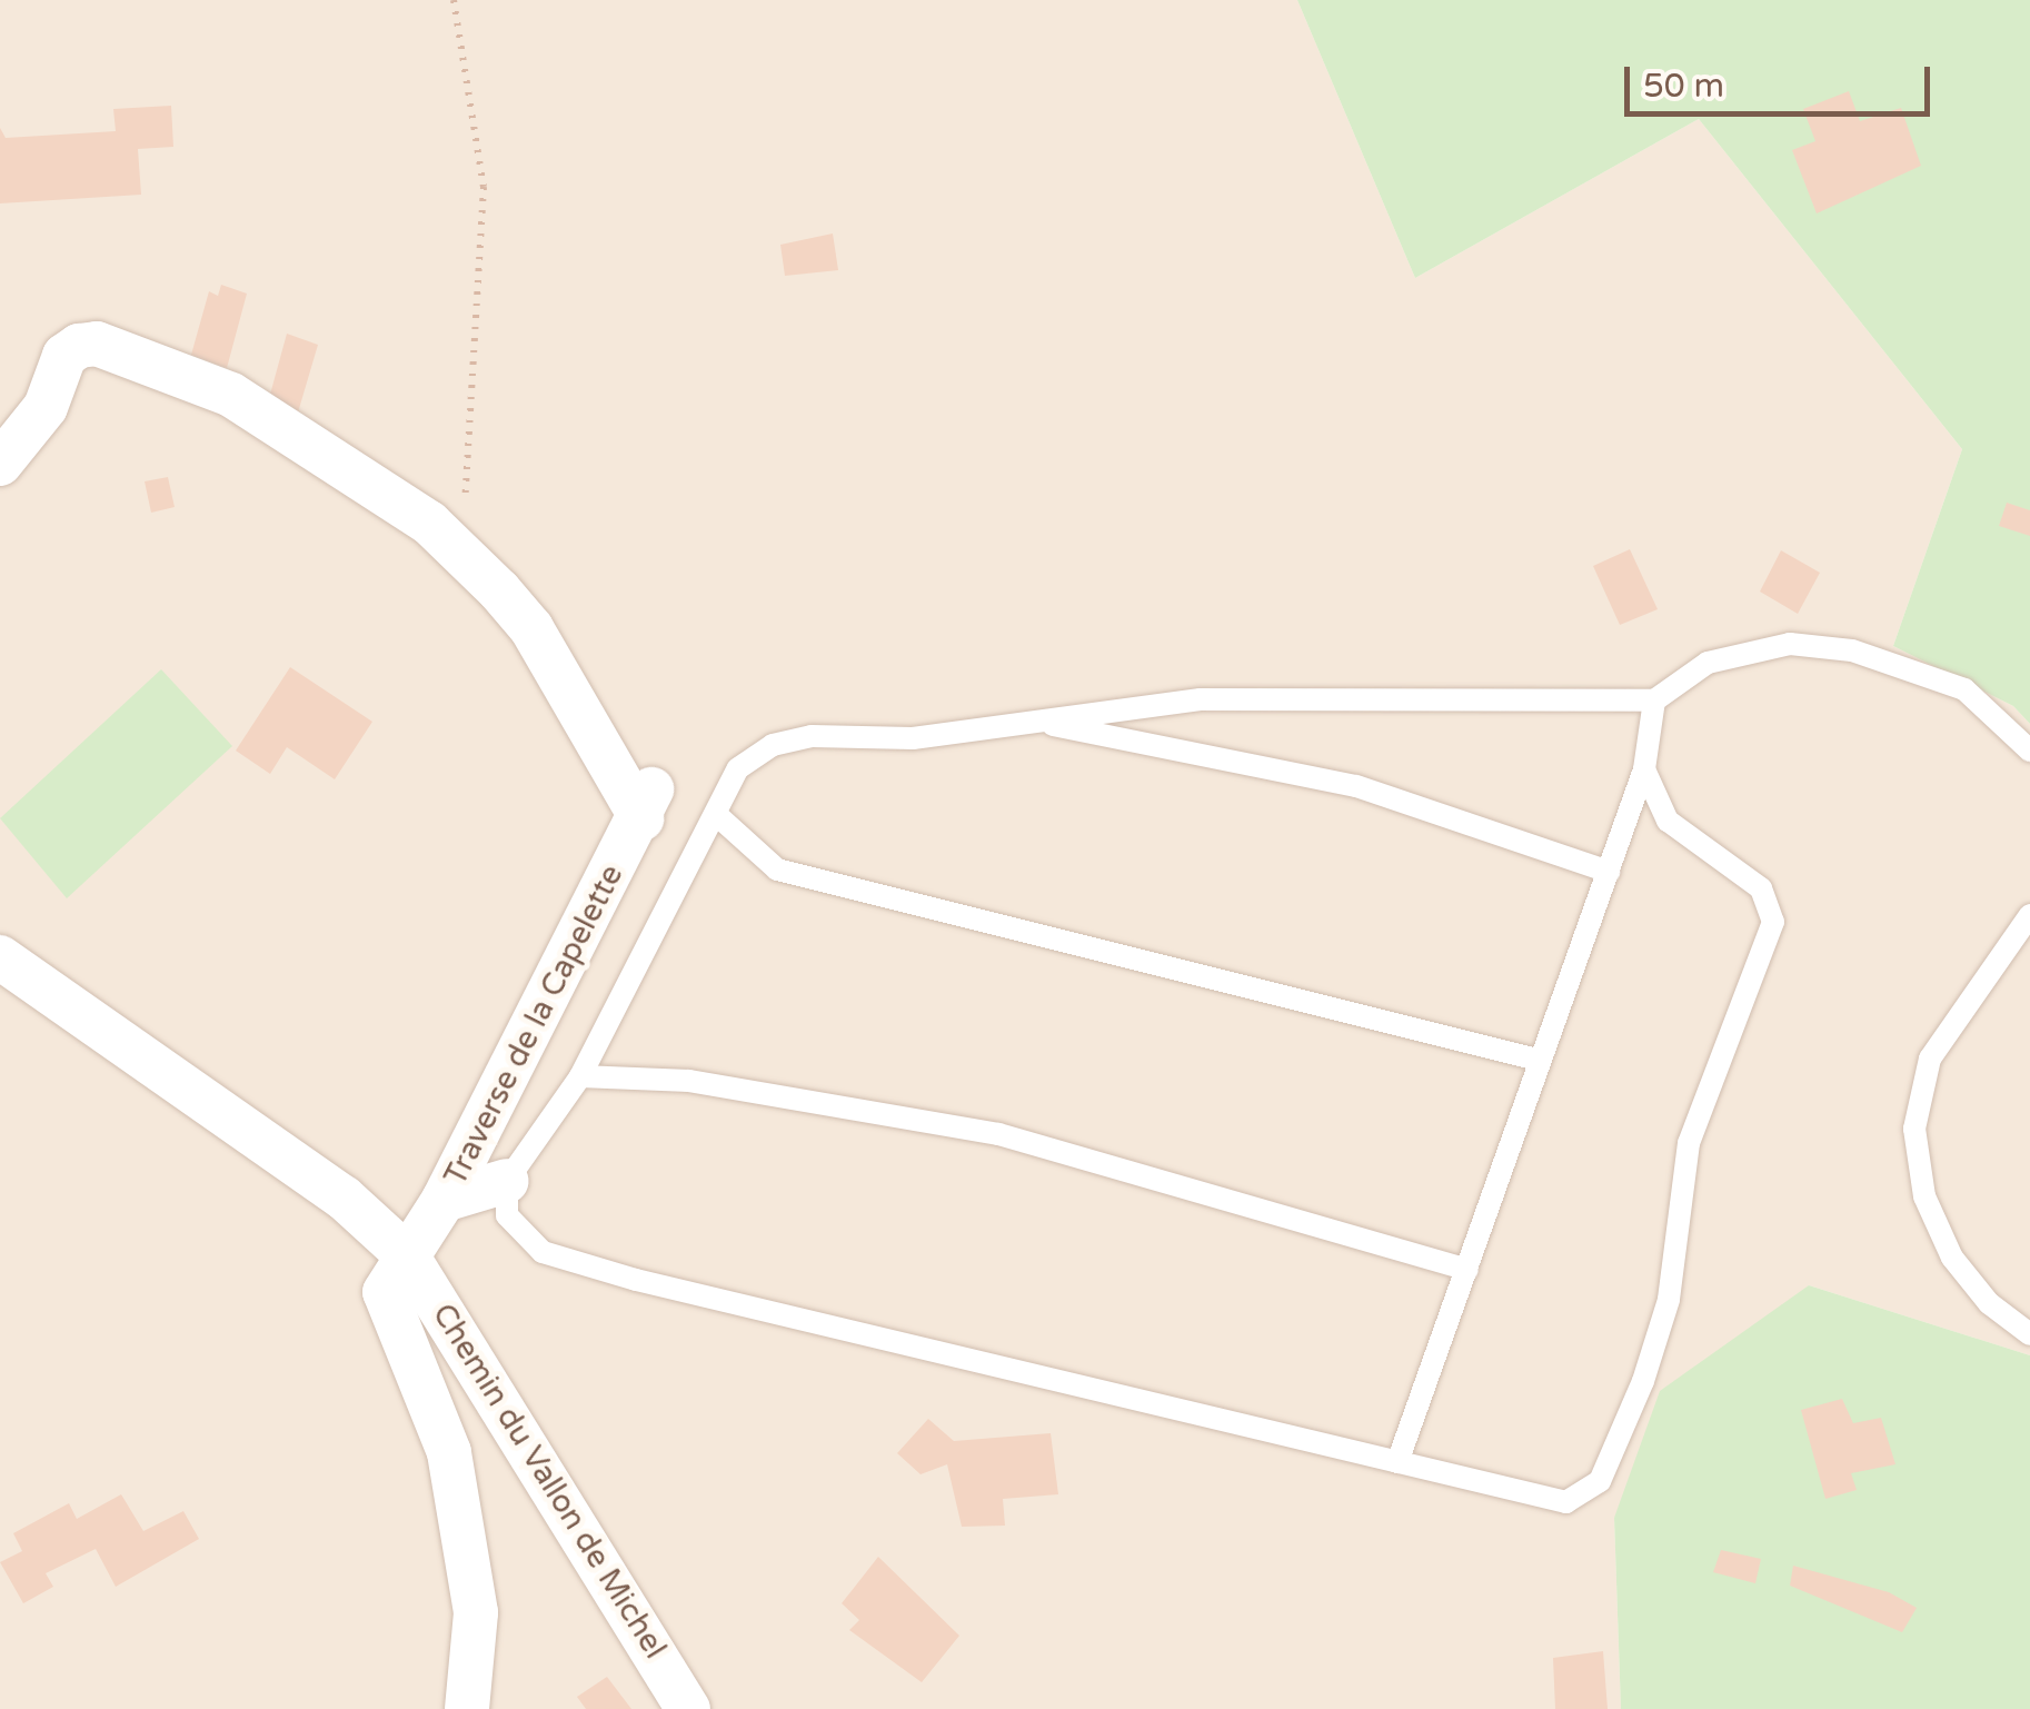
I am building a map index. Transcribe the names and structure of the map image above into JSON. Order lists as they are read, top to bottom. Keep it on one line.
{"streets":{"street":["Traverse de la Capelette","Chemin du Vallon de Michel"]},"crossings":[["Traverse de la Capelette","Chemin du Vallon de Michel"]],"scale_bar":"50 m"}
